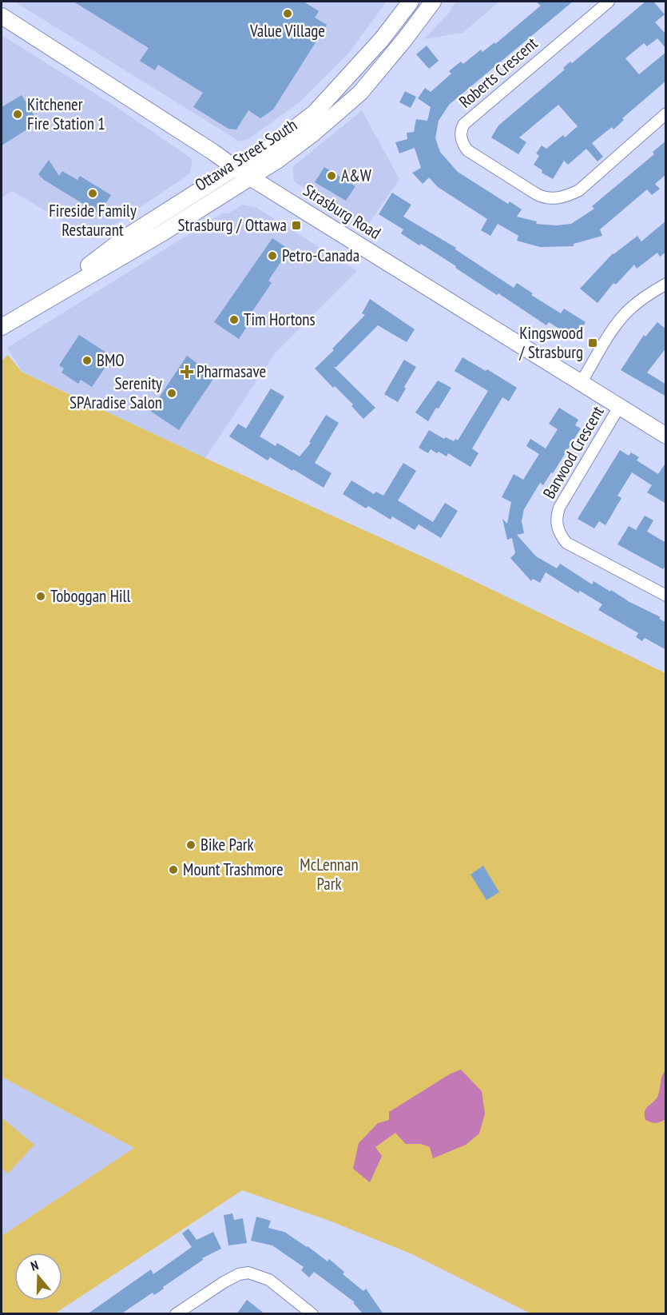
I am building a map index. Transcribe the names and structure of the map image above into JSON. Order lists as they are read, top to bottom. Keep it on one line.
{"streets":{"main road":["Ottawa Street South","Strasburg Road"],"street":["Roberts Crescent","Barwood Crescent"]},"crossings":[["Ottawa Street South","Strasburg Road"],["Strasburg Road","Barwood Crescent"]],"parks":["McLennan Park"],"places":{"other":["Value Village","Kitchener Fire Station 1","A&W","Fireside Family Restaurant","Petro-Canada","Tim Hortons","BMO","Serenity SPAradise Salon","Toboggan Hill","Bike Park","Mount Trashmore"],"transit":["Strasburg / Ottawa","Kingswood / Strasburg"],"health":["Pharmasave"]},"north":"top"}
